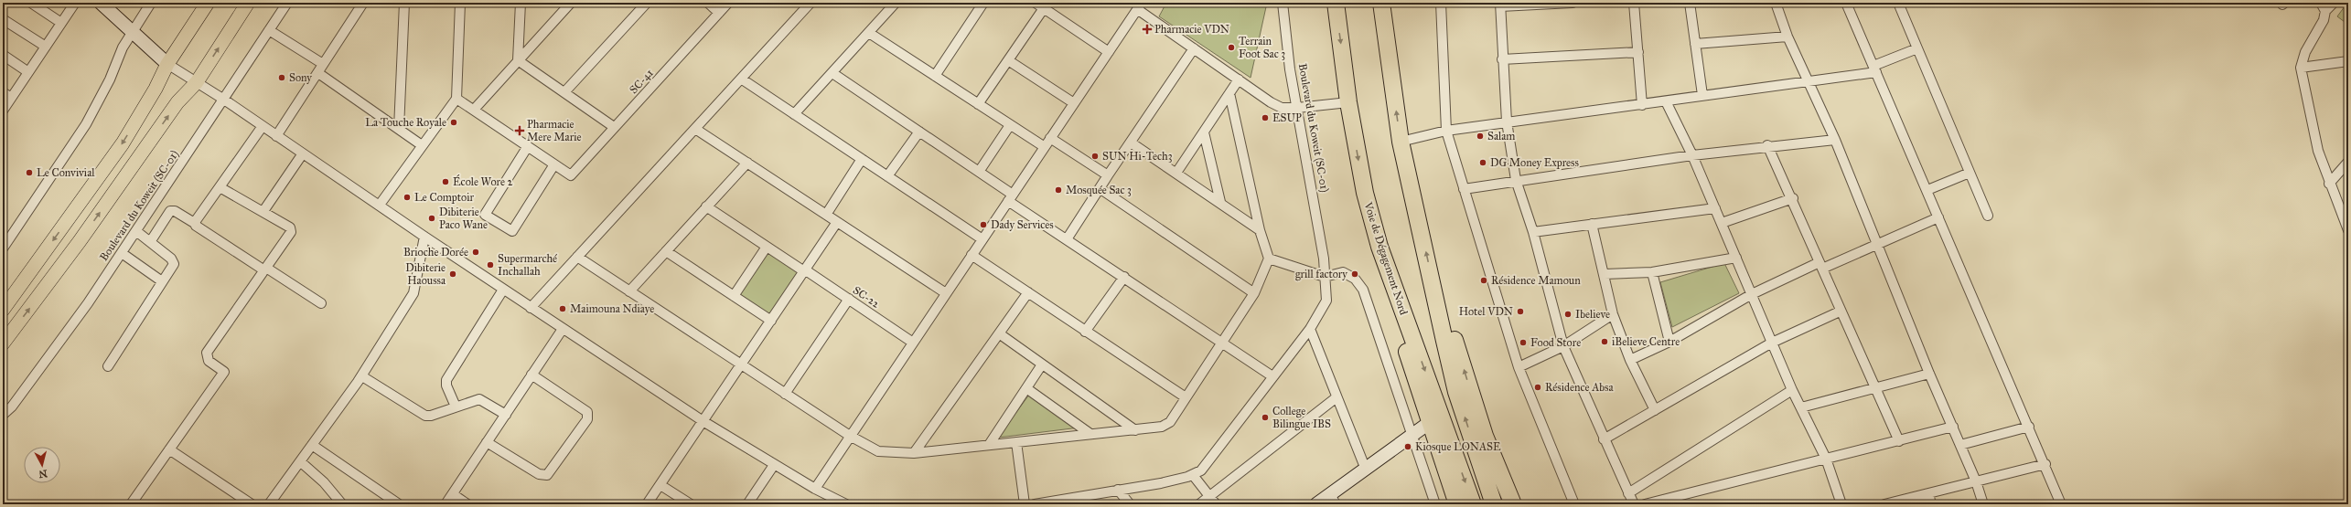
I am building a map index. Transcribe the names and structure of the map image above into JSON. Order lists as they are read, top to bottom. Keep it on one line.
{"streets":{"highway":["Voie de Dégagement Nord"],"street":["SC-41","Boulevard du Koweit (SC-01)","SC-22"]},"places":{"health":["Pharmacie VDN","Pharmacie Mere Marie"],"other":["Terrain Foot Sac 3","Sony","ESUP","La Touche Royale","Salam","SUN Hi-Tech3","DG Money Express","Le Convivial","École Wore 2","Mosquée Sac 3","Le Comptoir","Dibiterie Paco Wane","Dady Services","Brioche Dorée","Supermarché Inchallah","Dibiterie Haoussa","grill factory","Résidence Mamoun","Maimouna Ndiaye","Hotel VDN","Ibelieve","iBelieve Centre","Food Store","Résidence Absa","College Bilingue IBS","Kiosque LONASE"]},"north":"bottom"}
